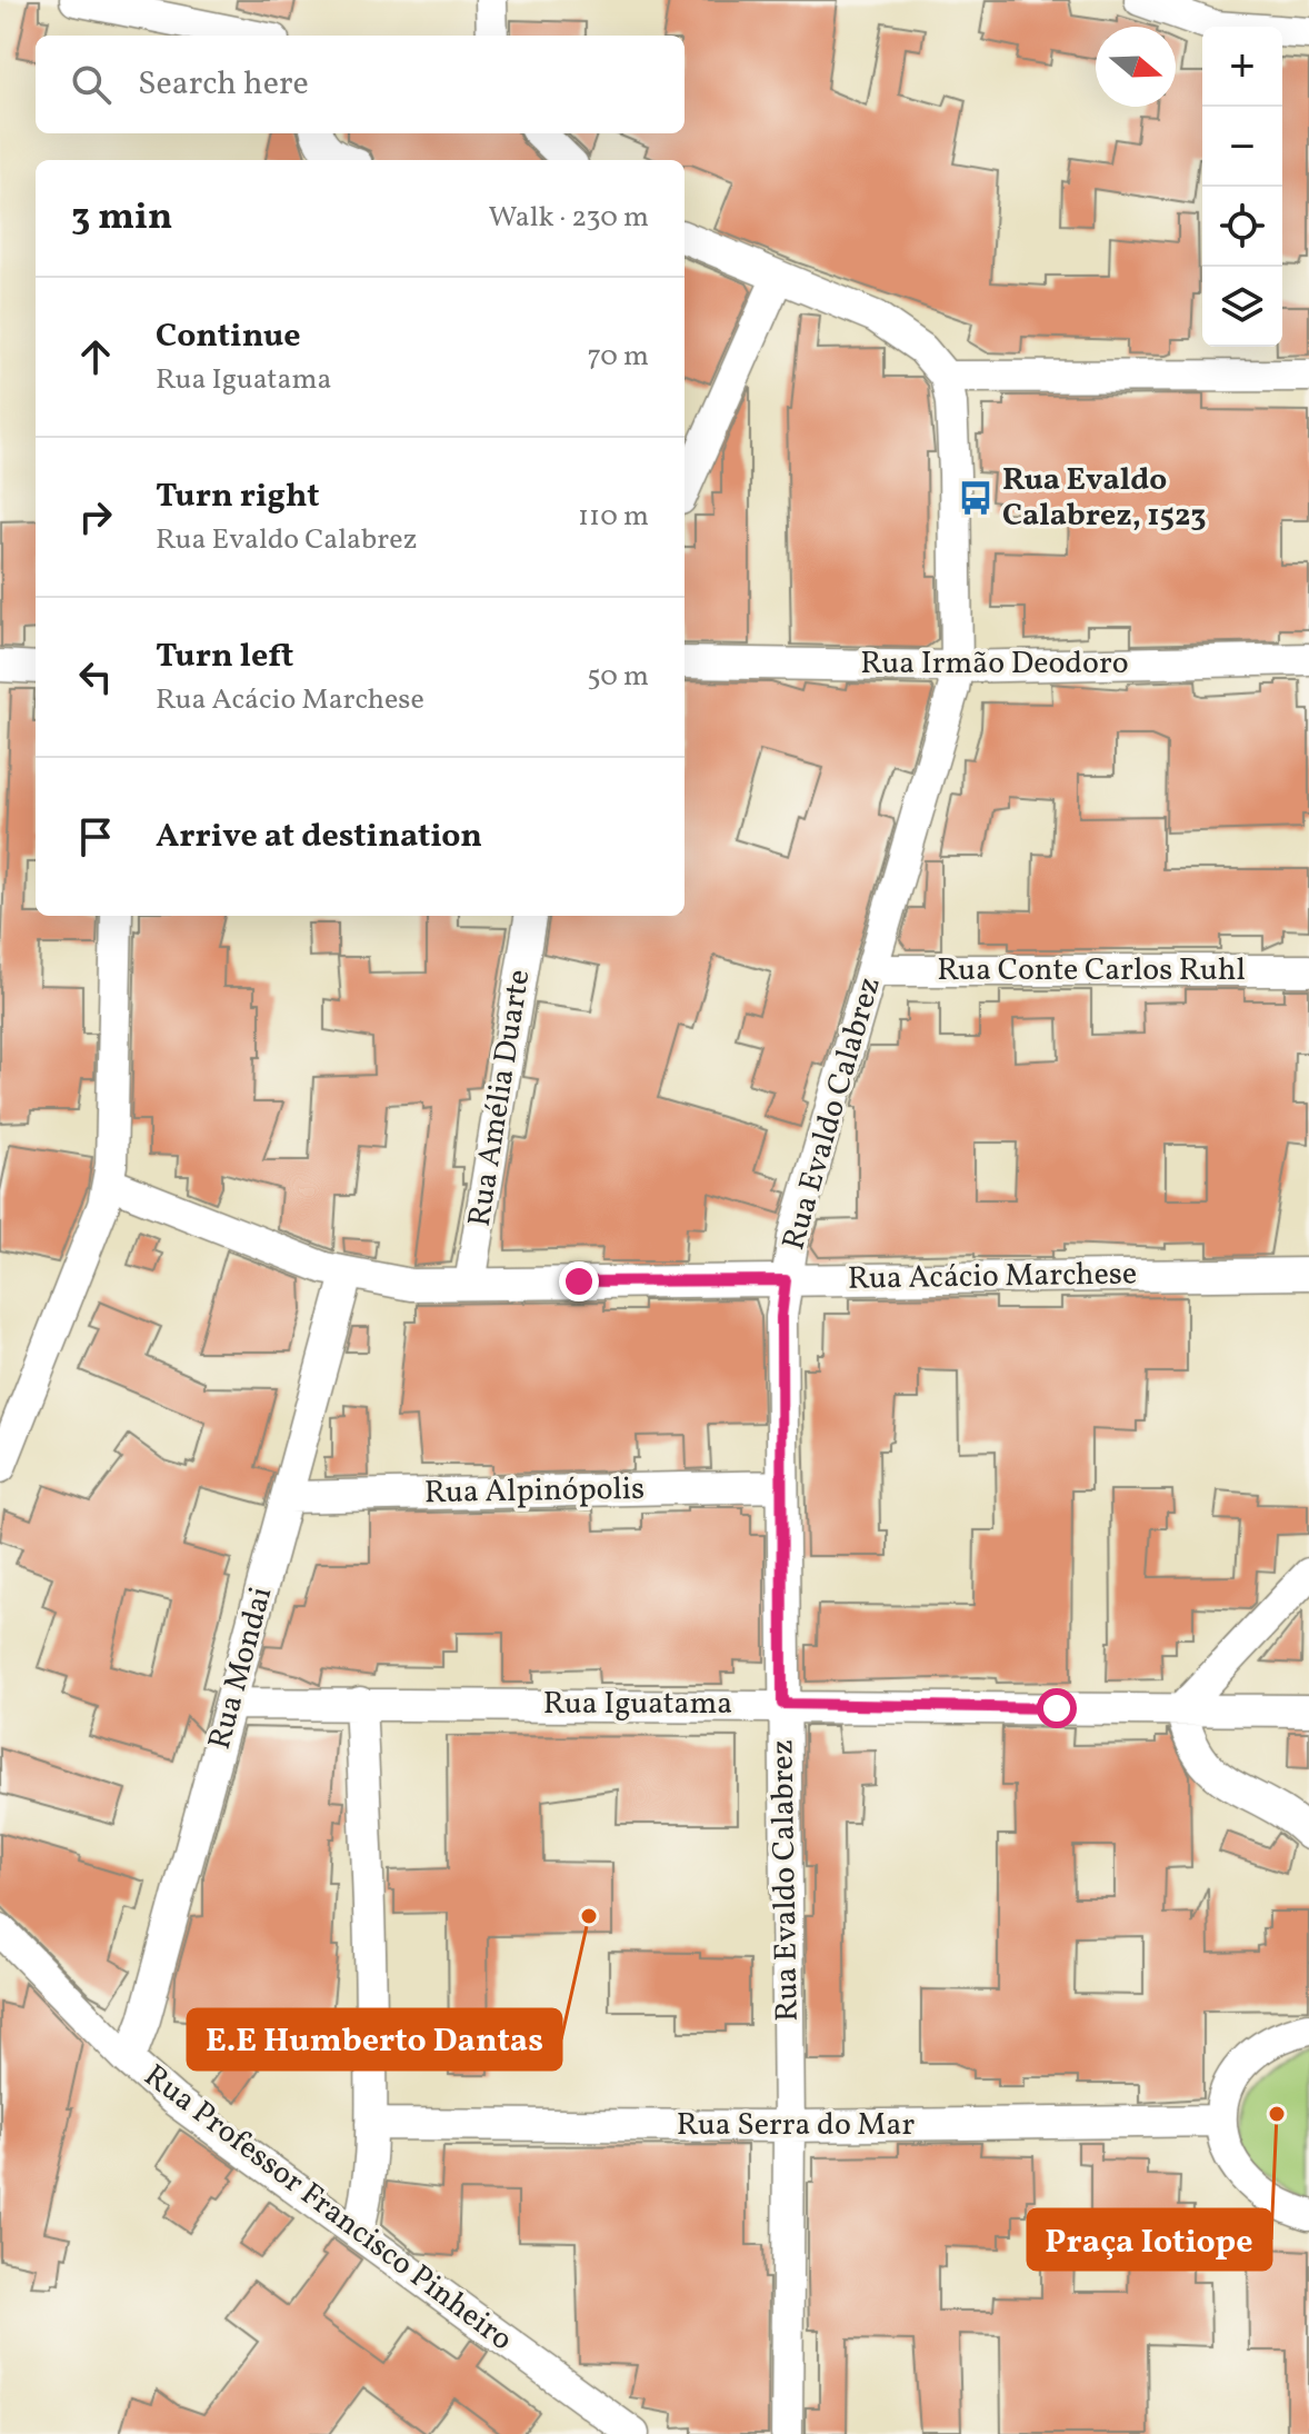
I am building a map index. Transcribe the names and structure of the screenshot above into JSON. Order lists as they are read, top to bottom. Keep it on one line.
{"streets":{"street":["Rua Irmão Deodoro","Rua Conte Carlos Ruhl","Rua Amélia Duarte","Rua Evaldo Calabrez","Rua Acácio Marchese","Rua Alpinópolis","Rua Mondai","Rua Iguatama","Rua Serra do Mar","Rua Professor Francisco Pinheiro"]},"crossings":[["Rua Irmão Deodoro","Rua Evaldo Calabrez"],["Rua Conte Carlos Ruhl","Rua Evaldo Calabrez"],["Rua Amélia Duarte","Rua Acácio Marchese"],["Rua Evaldo Calabrez","Rua Acácio Marchese"],["Rua Evaldo Calabrez","Rua Alpinópolis"],["Rua Evaldo Calabrez","Rua Iguatama"],["Rua Evaldo Calabrez","Rua Serra do Mar"],["Rua Acácio Marchese","Rua Mondai"],["Rua Alpinópolis","Rua Mondai"],["Rua Mondai","Rua Iguatama"],["Rua Mondai","Rua Professor Francisco Pinheiro"]],"places":{"bus stop":["Rua Evaldo Calabrez, 1523"],"other":["E.E Humberto Dantas","Praça Iotiope"]},"north":"right","page":{"map_buttons":["+","−"],"search":"Search here","heading":["3 min","Walk · 230 m"],"list":[["Continue","Rua Iguatama","70 m"],["Turn right","Rua Evaldo Calabrez","110 m"],["Turn left","Rua Acácio Marchese","50 m"],"Arrive at destination"]}}
